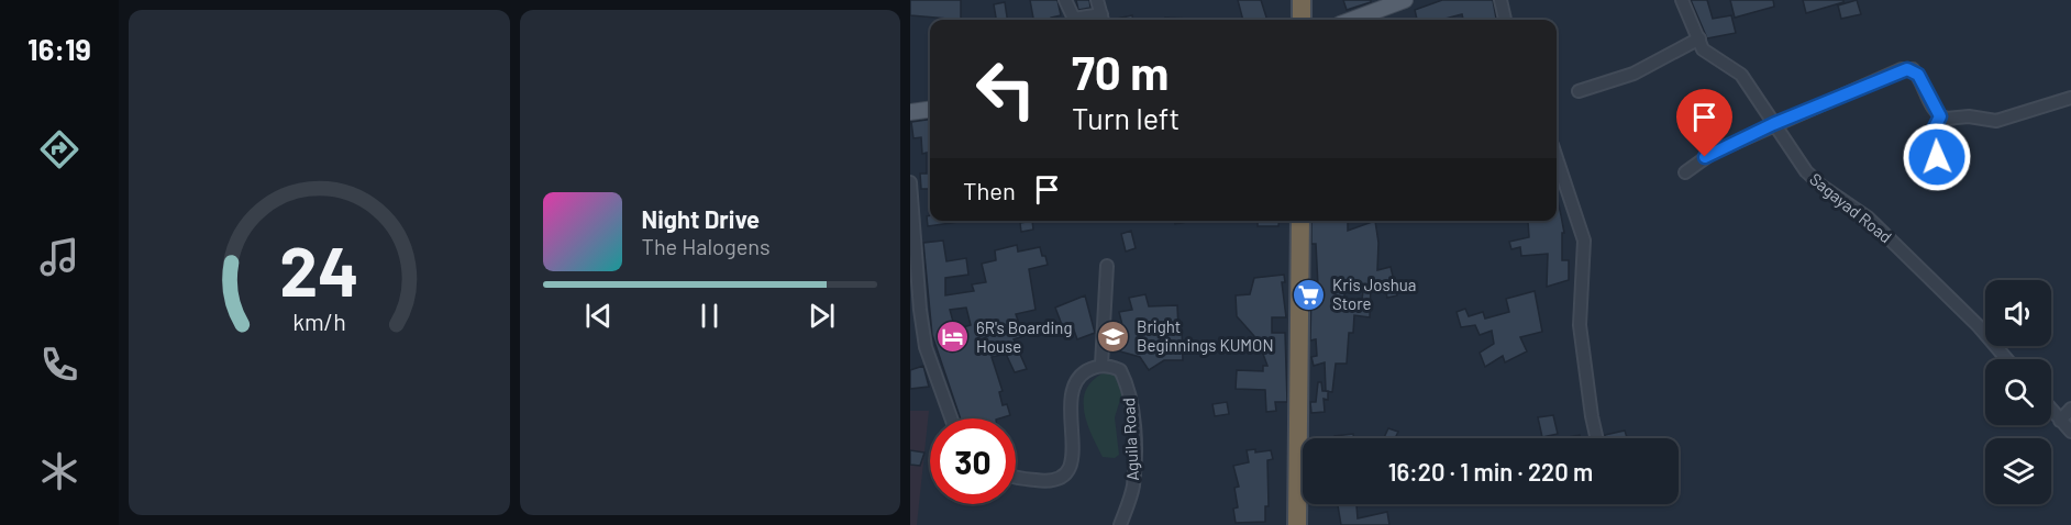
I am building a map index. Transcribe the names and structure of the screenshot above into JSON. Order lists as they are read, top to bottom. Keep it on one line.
{"streets":{"street":["Sagayad Road","Aguila Road"]},"places":{"supermarket":["Kris Joshua Store"],"school or university":["Bright Beginnings KUMON"],"hotel":["6R's Boarding House"]},"page":{"tabs":"16:19","turn":["70 m","Turn left"],"then":"Then","song":["Night Drive","The Halogens"],"limit":"30","trip":"16:20 · 1 min · 220 m","gauge":["24","km/h"]}}
